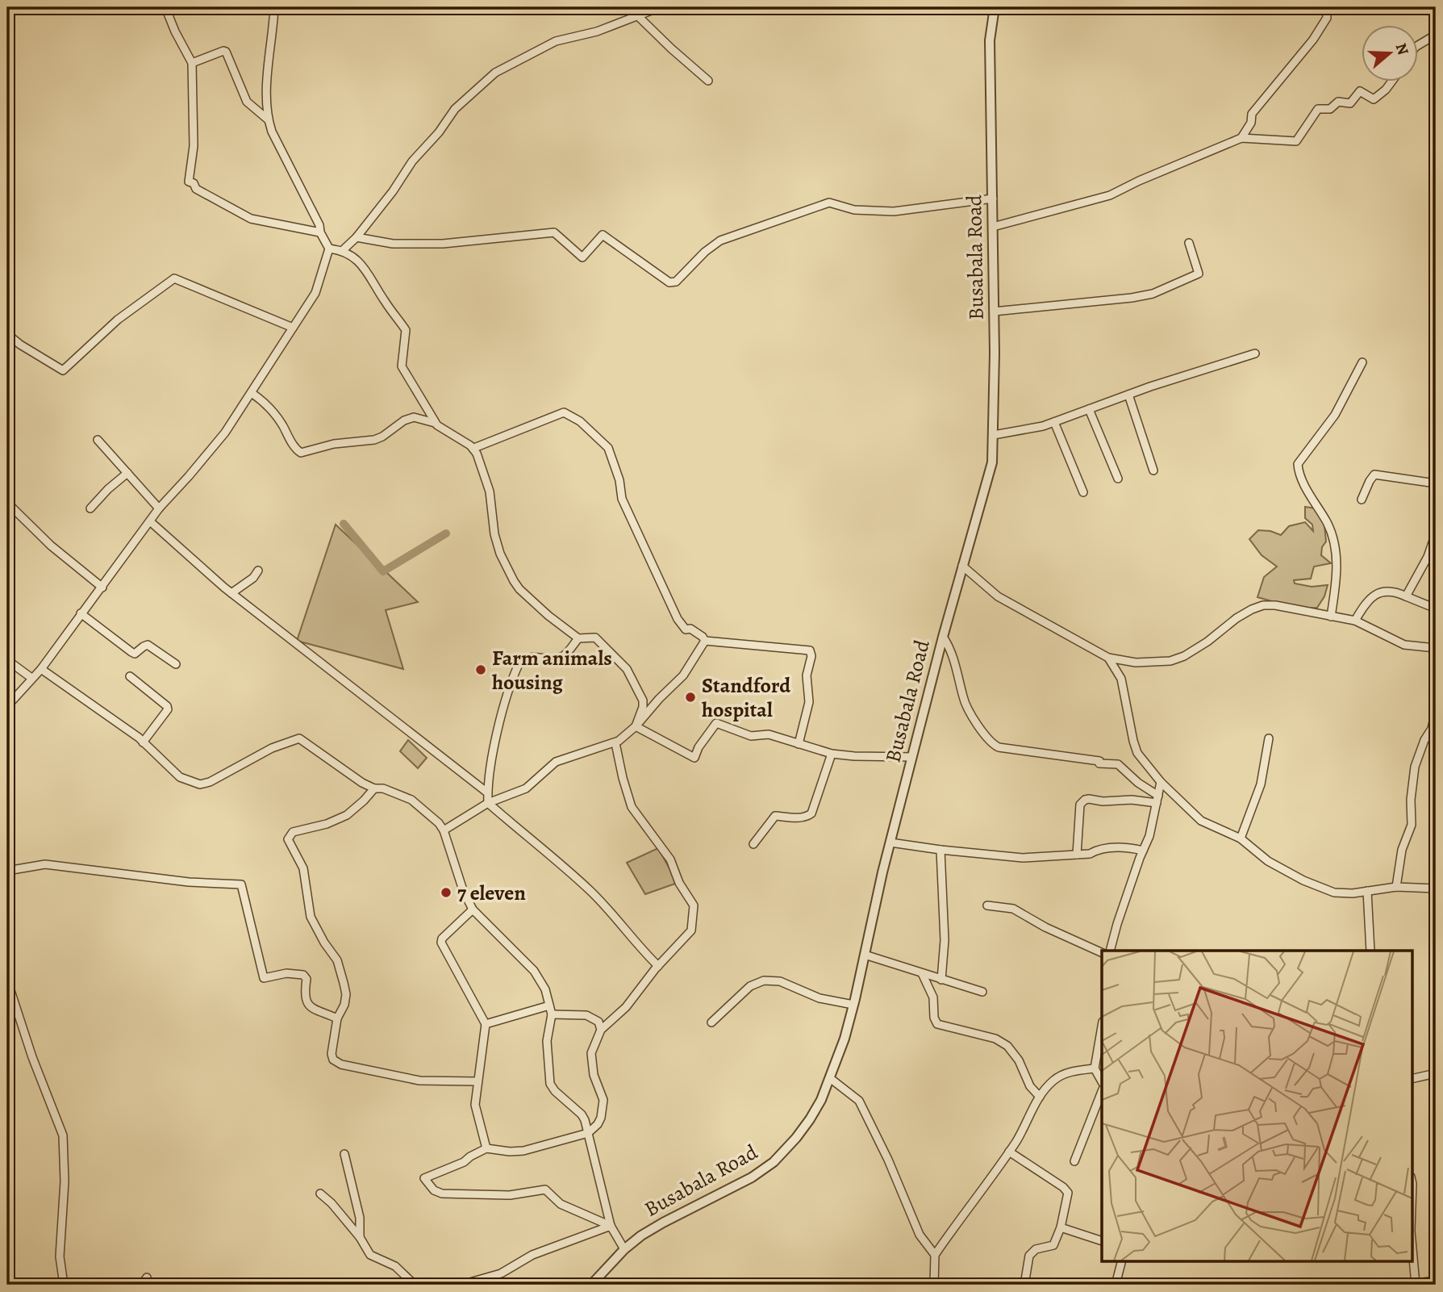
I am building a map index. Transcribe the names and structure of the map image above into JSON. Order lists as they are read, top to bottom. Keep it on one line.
{"streets":{"street":["Busabala Road"]},"places":["Farm animals housing","Standford hospital","7 eleven"],"north":"right"}
